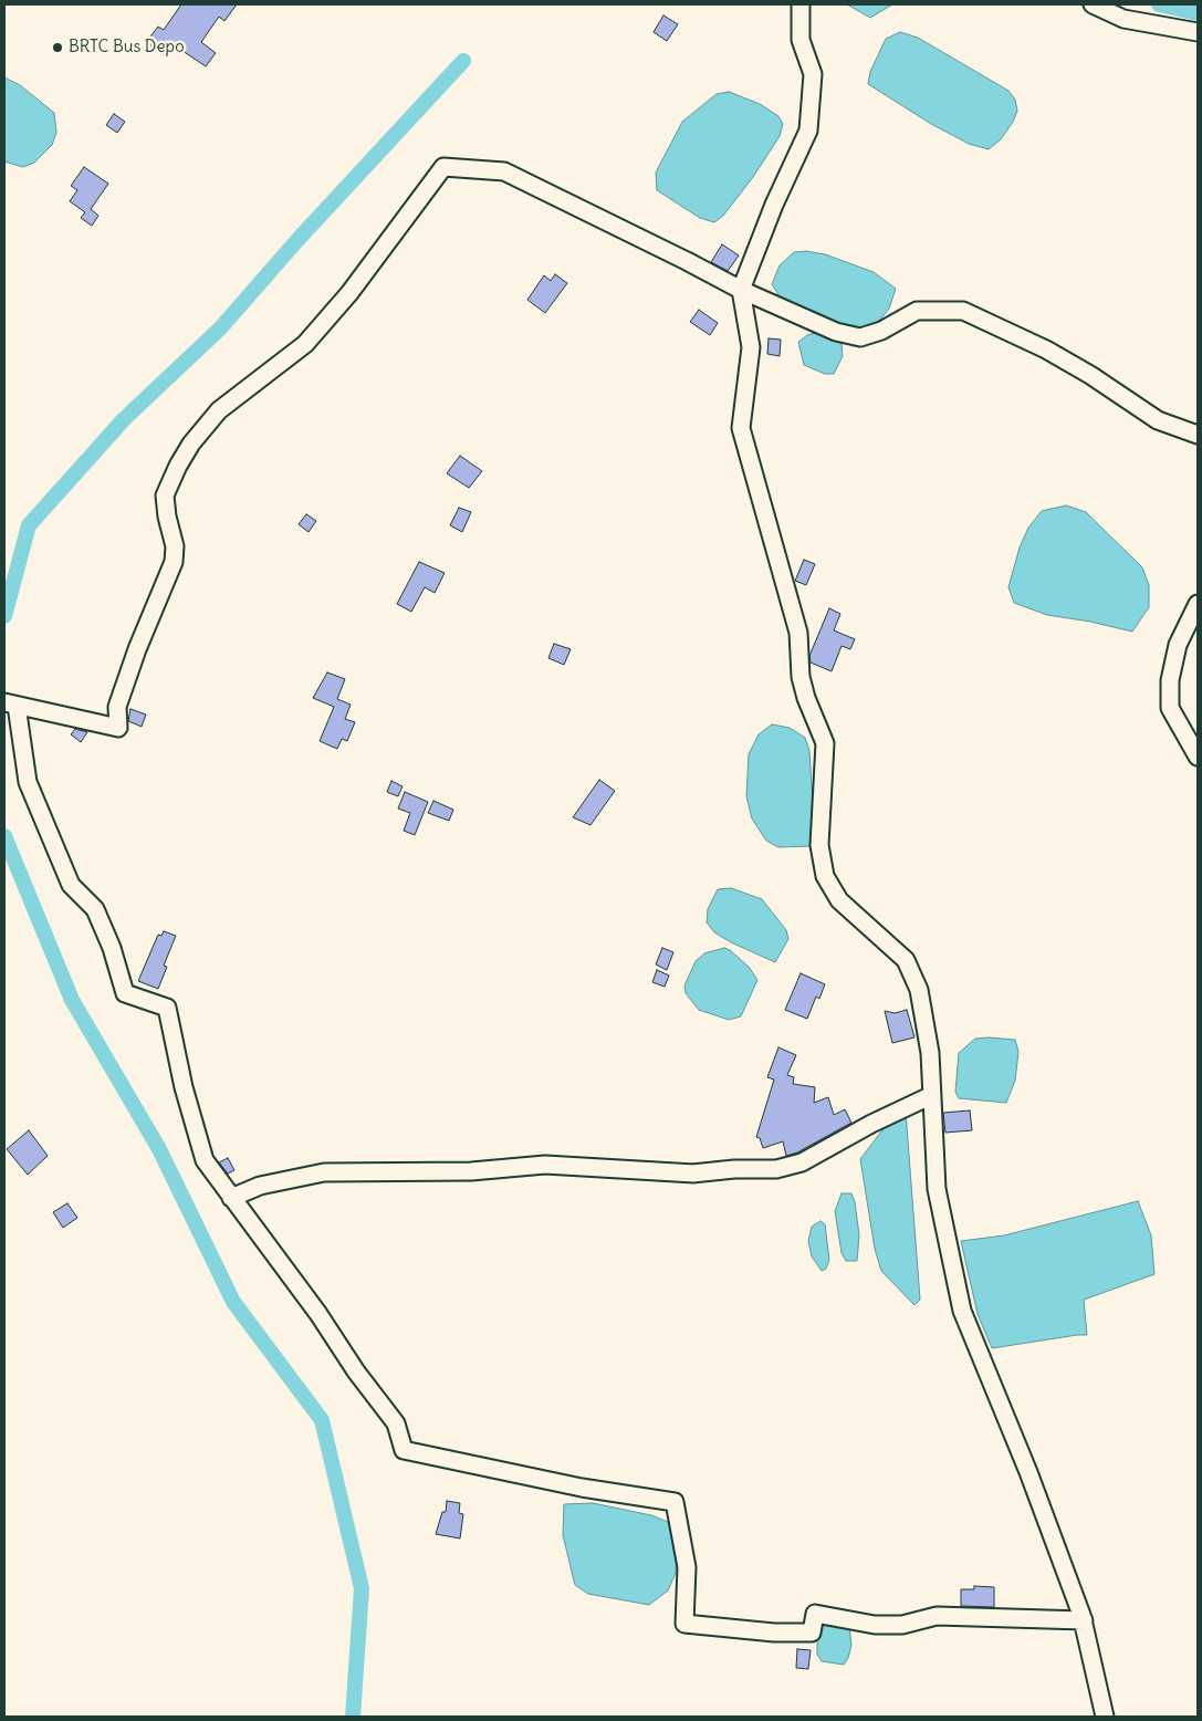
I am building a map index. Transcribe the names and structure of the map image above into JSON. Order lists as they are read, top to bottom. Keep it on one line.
{"places":["BRTC Bus Depo"]}
